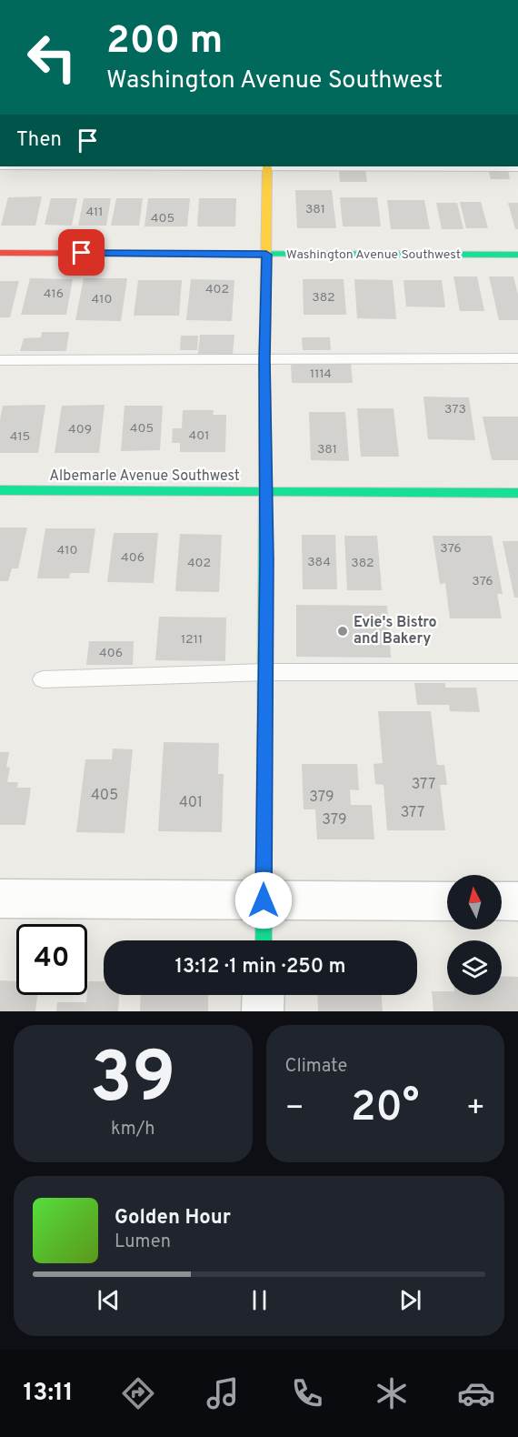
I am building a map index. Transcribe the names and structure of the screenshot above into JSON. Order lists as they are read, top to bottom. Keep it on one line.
{"streets":{"street":["Washington Avenue Southwest","Albemarle Avenue Southwest"]},"places":["Evie's Bistro and Bakery"],"house_numbers":["381","411","405","402","416","382","410","1114","373","405","409","401","415","381","376","410","406","384","402","382","376","1211","406","377","405","379","401","377","379"],"north":"top","page":{"turn":["200 m","Washington Avenue Southwest"],"then":"Then","limit":"40","trip":"13:12 · 1 min · 250 m","tile":[["39","km/h"],"Climate"],"heat":["−","20°","+"],"song":["Golden Hour","Lumen"],"tabs":"13:11"}}
